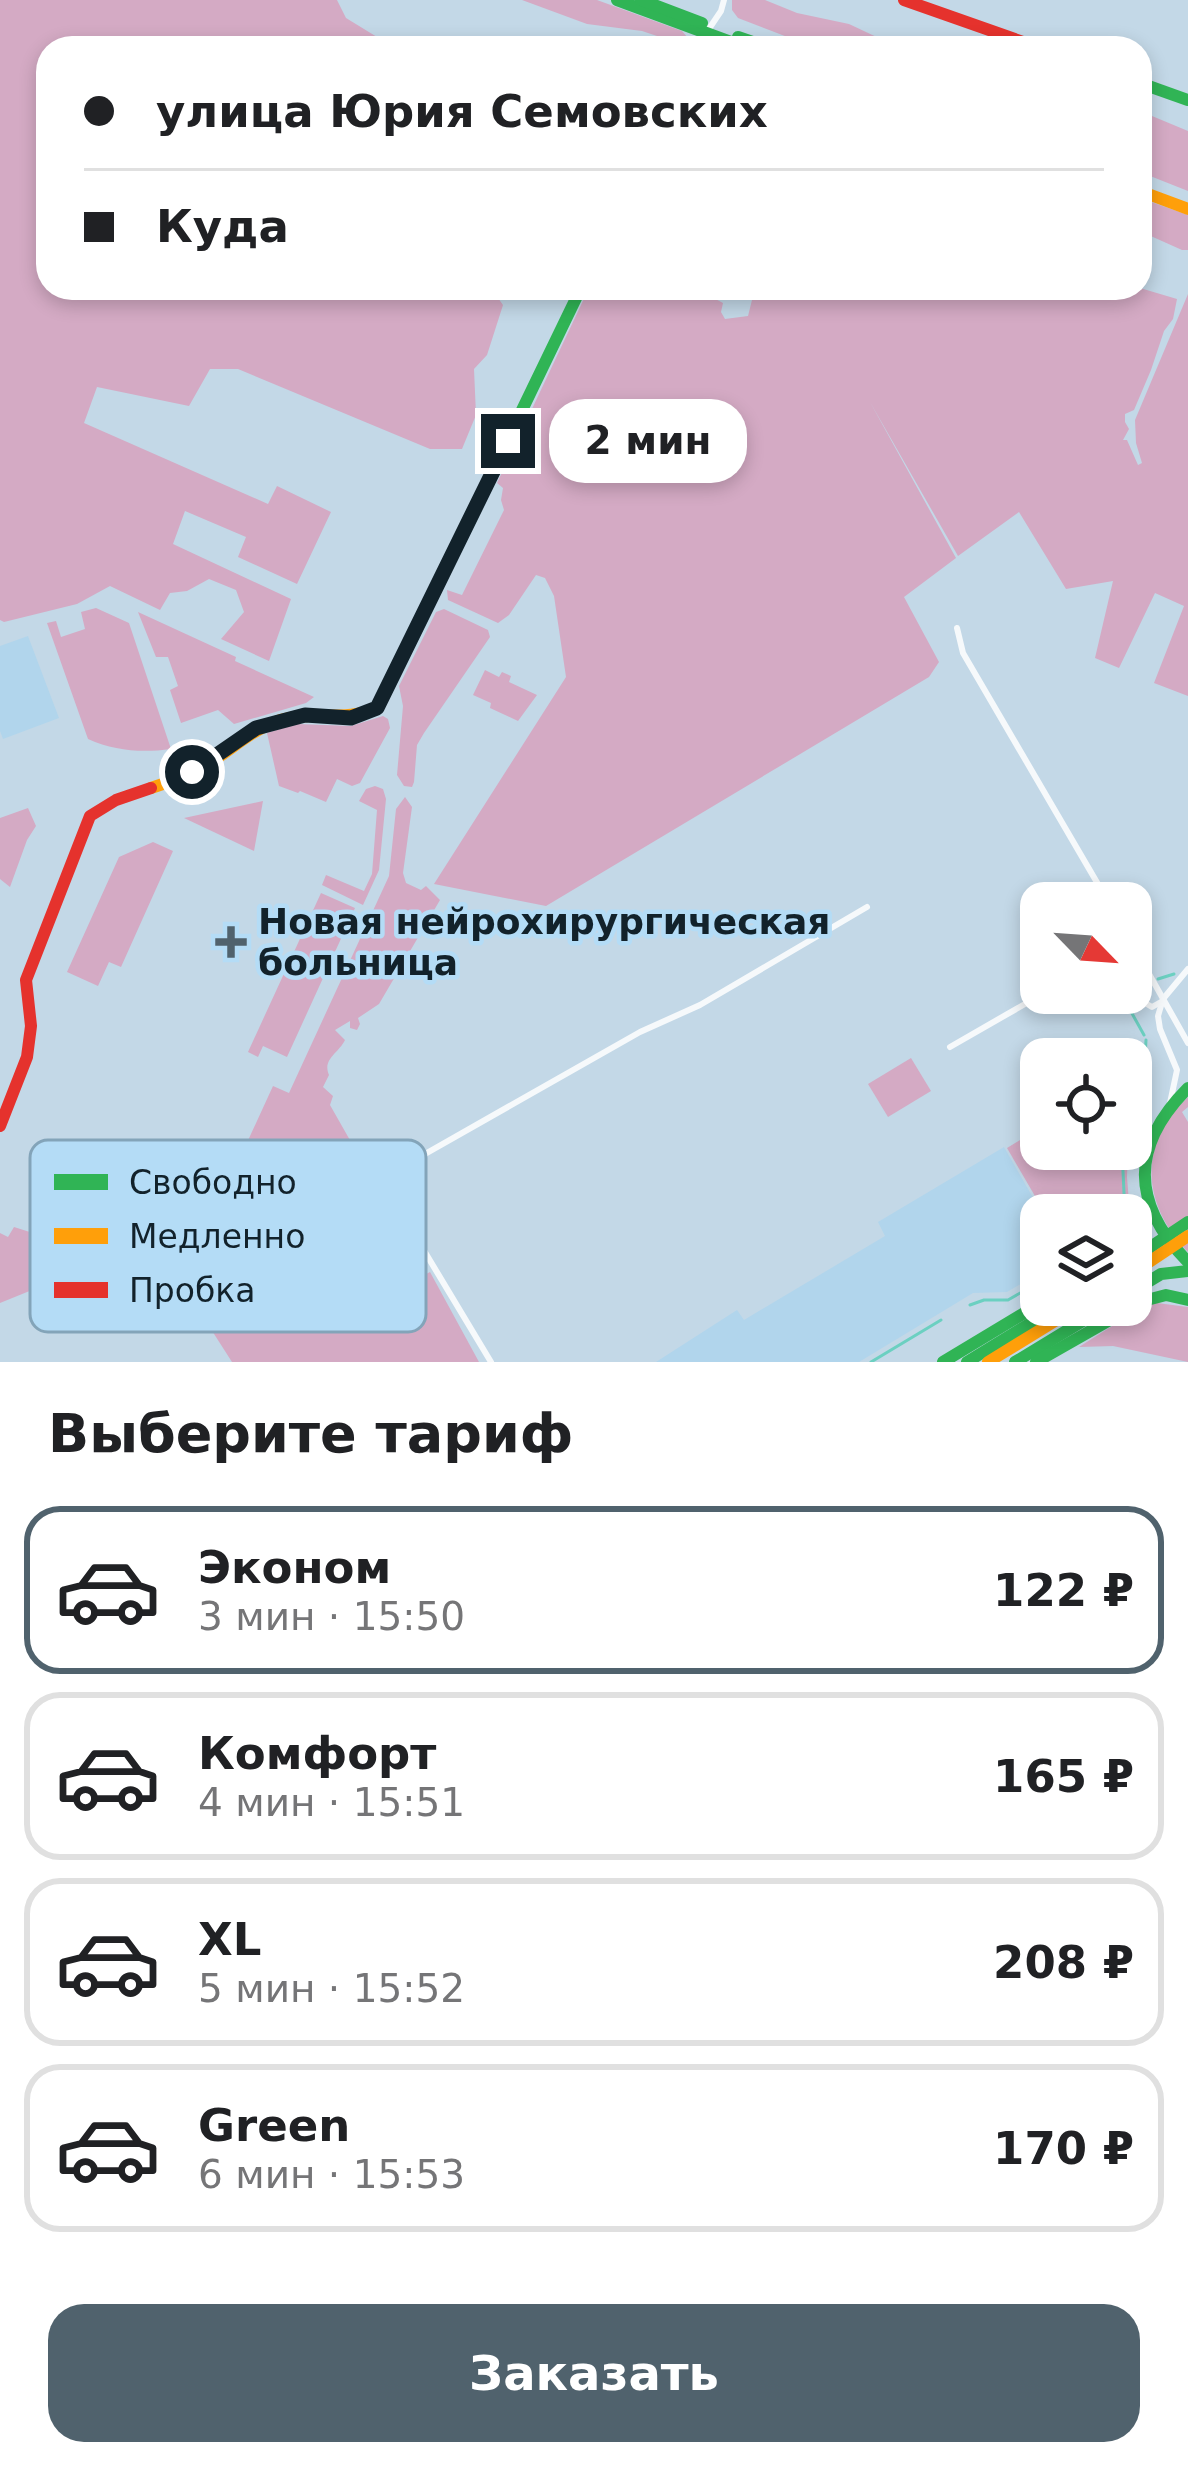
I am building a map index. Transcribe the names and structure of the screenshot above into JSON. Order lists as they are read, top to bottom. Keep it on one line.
{"places":{"health":["Новая нейрохирургическая больница"]},"legend":["Свободно","Медленно","Пробка"],"north":"bottom right","page":{"banner":["улица Юрия Семовских","Куда"],"bubble":"2 мин","heading":"Выберите тариф","list":[{"name":"Эконом","note":"3 мин · 15:50","value":"122 ₽"},{"name":"Комфорт","note":"4 мин · 15:51","value":"165 ₽"},{"name":"XL","note":"5 мин · 15:52","value":"208 ₽"},{"name":"Green","note":"6 мин · 15:53","value":"170 ₽"}],"buttons":"Заказать"}}
